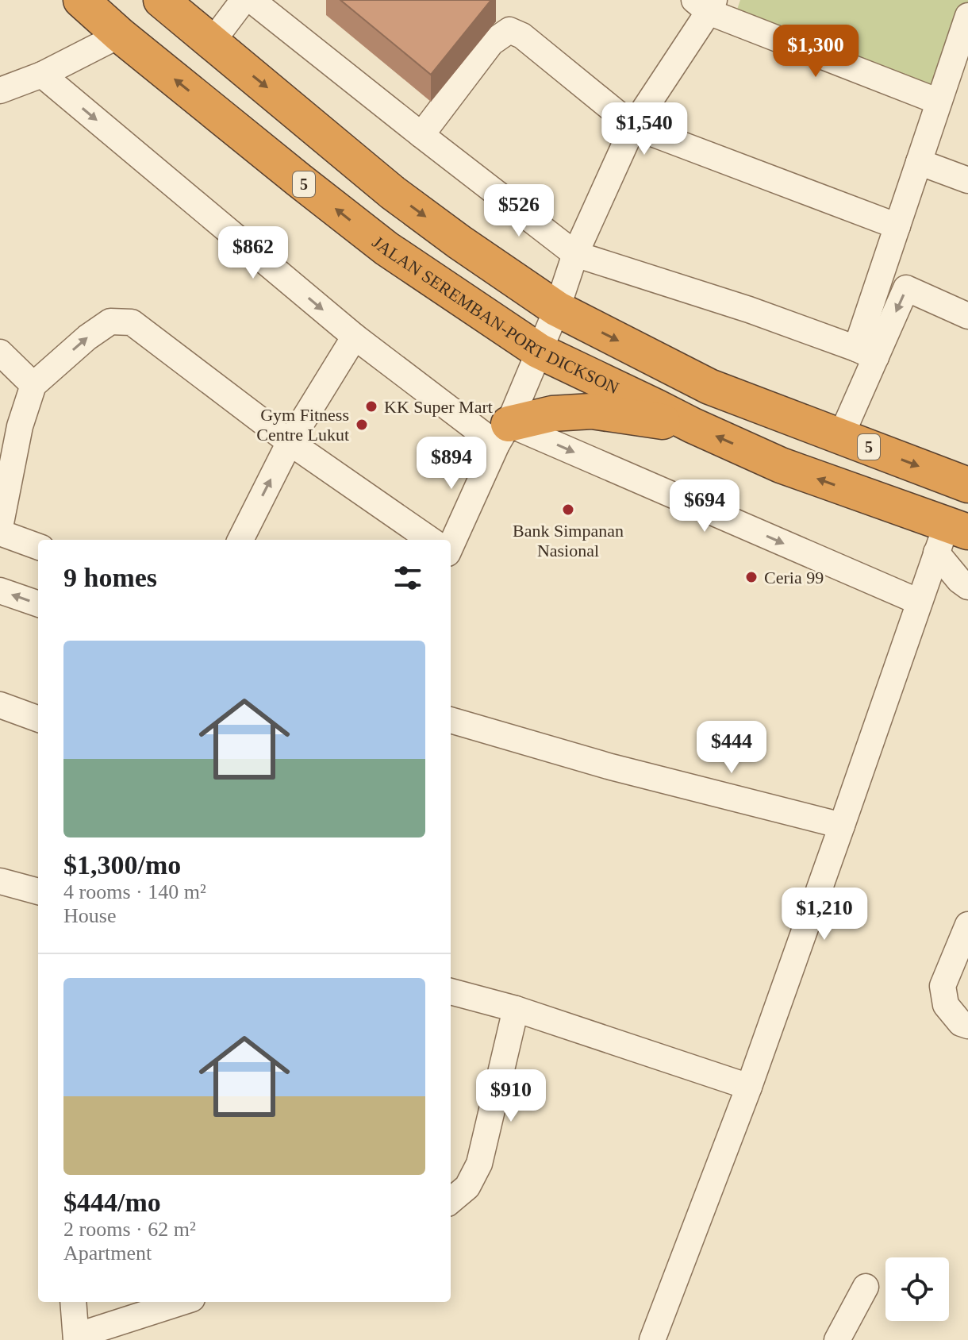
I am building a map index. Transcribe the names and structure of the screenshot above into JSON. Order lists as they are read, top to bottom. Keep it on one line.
{"streets":{"highway":["5","JALAN SEREMBAN-PORT DICKSON"]},"places":["KK Super Mart","Gym Fitness Centre Lukut","Bank Simpanan Nasional","Ceria 99"],"page":{"price":["$1,300","$1,540","$526","$862","$894","$694","$444","$1,210","$910"],"heading":"9 homes","list":[{"name":"$1,300/mo","note":"4 rooms · 140 m² · House"},{"name":"$444/mo","note":"2 rooms · 62 m² · Apartment"}]}}
